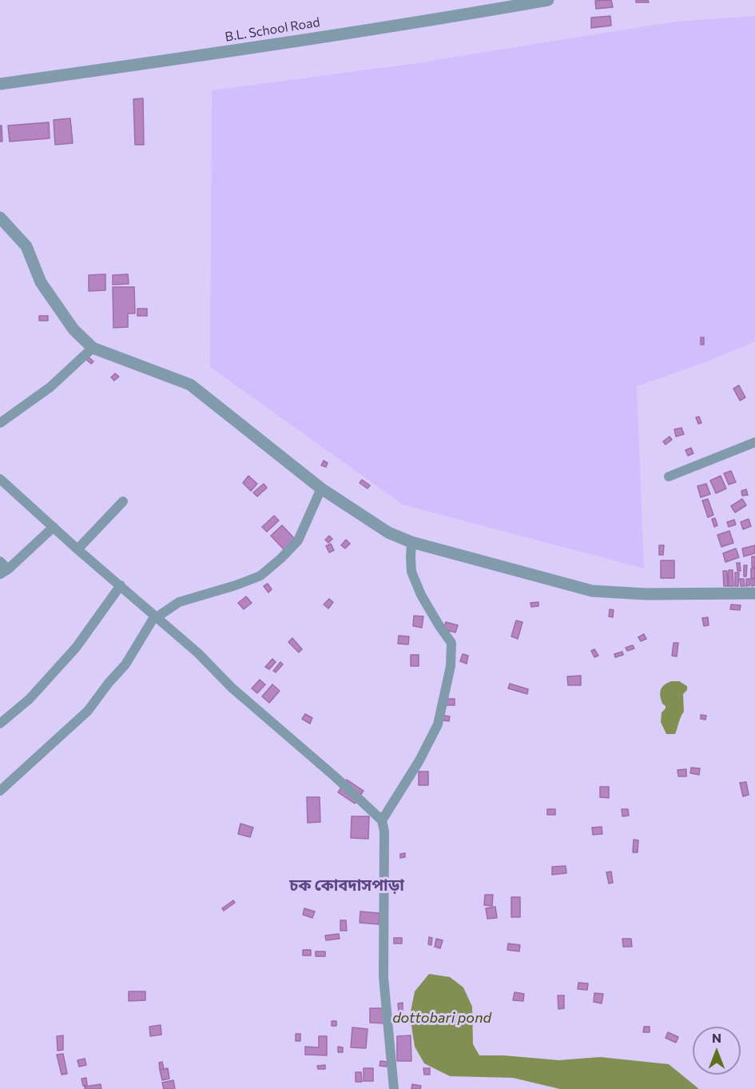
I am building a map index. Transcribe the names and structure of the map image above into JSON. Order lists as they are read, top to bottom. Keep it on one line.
{"streets":{"street":["B.L. School Road"]},"districts":["চক কোবদাসপাড়া"],"water":["dottobari pond"],"north":"top"}
